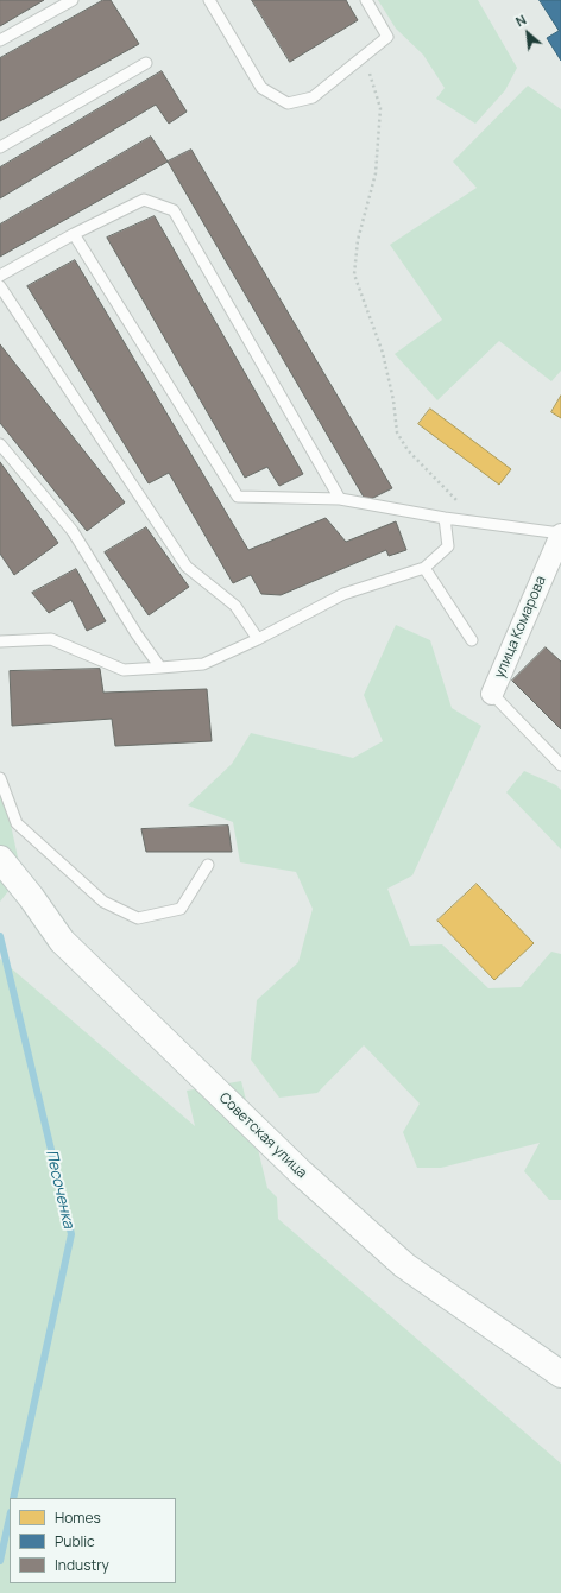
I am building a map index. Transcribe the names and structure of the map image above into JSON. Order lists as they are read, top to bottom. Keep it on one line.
{"streets":{"street":["улица Комарова","Советская улица"]},"water":["Песоченка"],"legend":["Homes","Public","Industry"],"north":"top left"}
